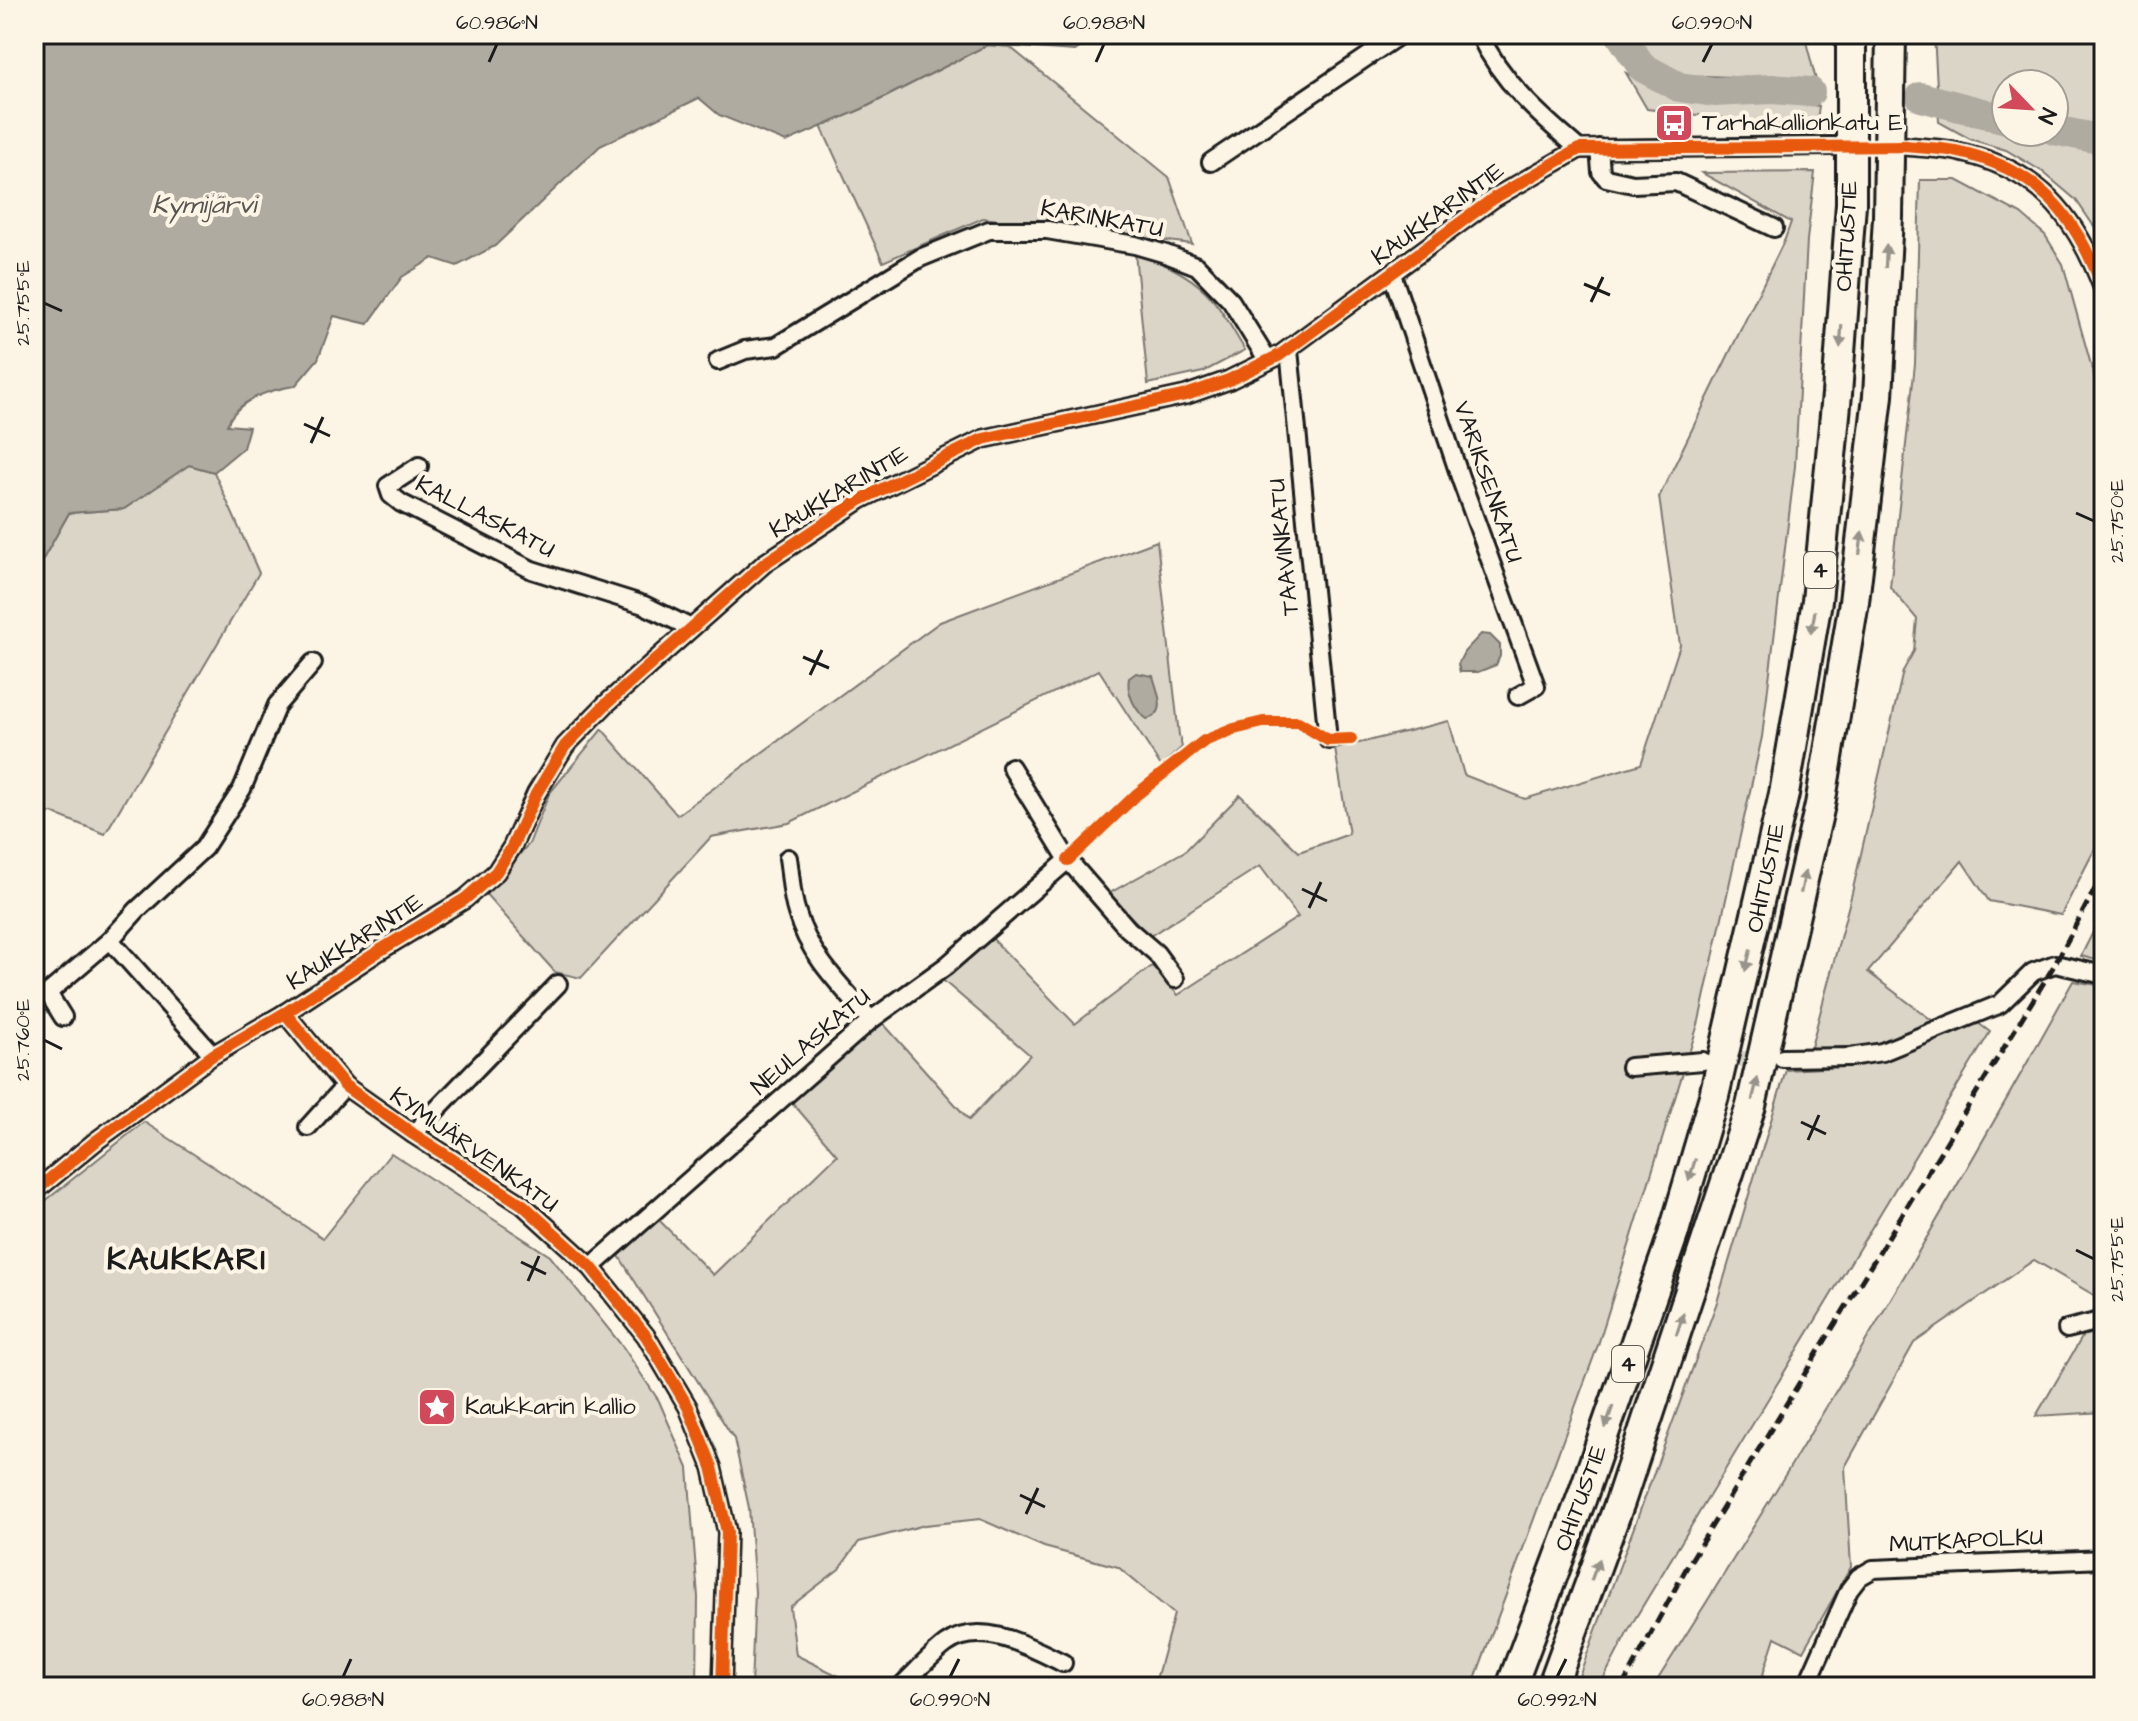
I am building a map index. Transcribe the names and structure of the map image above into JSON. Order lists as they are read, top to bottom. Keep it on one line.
{"streets":{"highway":["OHITUSTIE","4"],"street":["KAUKKARINTIE","KARINKATU","VARIKSENKATU","KALLASKATU","TAAVINKATU","NEULASKATU","KYMIJÄRVENKATU","MUTKAPOLKU"]},"crossings":[["KAUKKARINTIE","KARINKATU"],["KAUKKARINTIE","VARIKSENKATU"],["KAUKKARINTIE","KALLASKATU"],["KAUKKARINTIE","TAAVINKATU"],["KAUKKARINTIE","KYMIJÄRVENKATU"],["NEULASKATU","KYMIJÄRVENKATU"]],"districts":["KAUKKARI"],"water":["Kymijärvi"],"places":{"bus stop":["Tarhakallionkatu E"],"place":["Kaukkarin kallio"]},"north":"bottom right","coordinates":["60.986°N","60.988°N","60.990°N","25.755°E","25.750°E","25.760°E","60.992°N"]}
